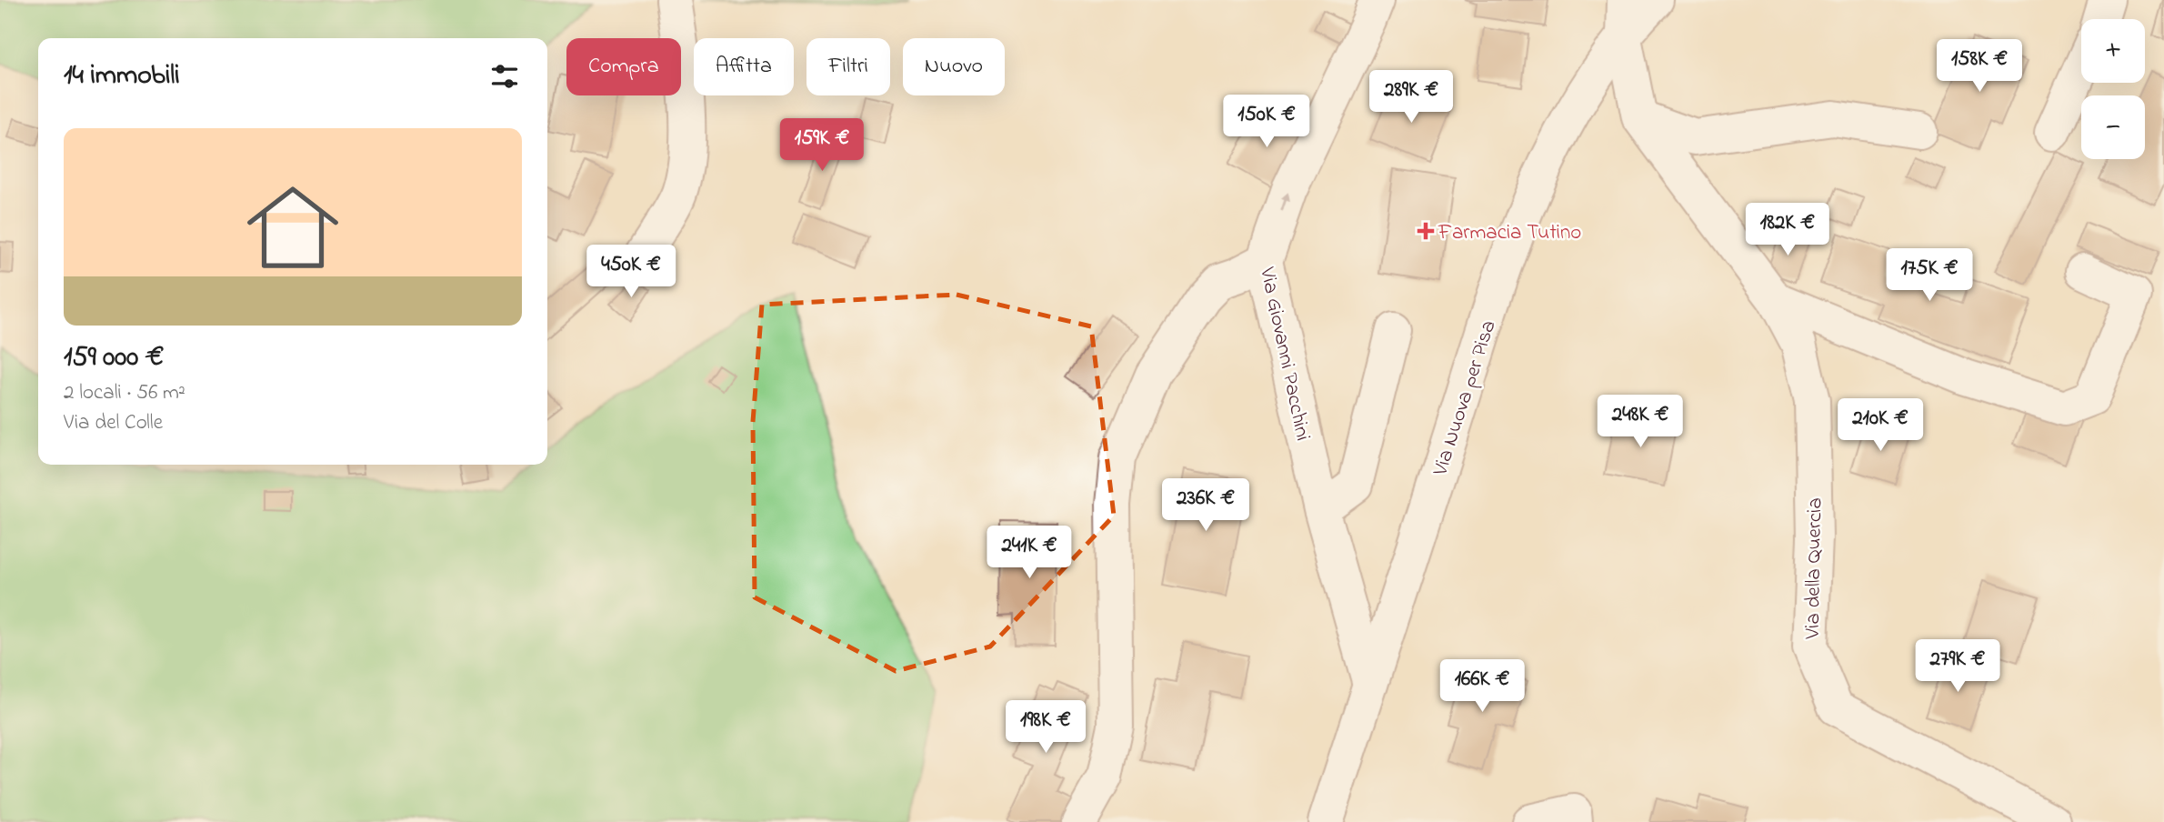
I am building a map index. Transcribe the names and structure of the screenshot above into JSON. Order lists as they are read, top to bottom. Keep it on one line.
{"streets":{"street":["Via Giovanni Pacchini","Via Nuova per Pisa","Via della Quercia"]},"crossings":[["Via Giovanni Pacchini","Via Nuova per Pisa"],["Via Nuova per Pisa","Via della Quercia"]],"one_way":["Via Giovanni Pacchini"],"places":{"health":["Farmacia Tutino"]},"page":{"map_buttons":["+","−"],"chip":["Compra","Affitta","Filtri","Nuovo"],"heading":"14 immobili","price":["158K €","289K €","150K €","159K €","182K €","450K €","175K €","248K €","210K €","236K €","241K €","279K €","166K €","198K €"],"list":[{"name":"159 000 €","note":"2 locali · 56 m² · Via del Colle"}]}}
